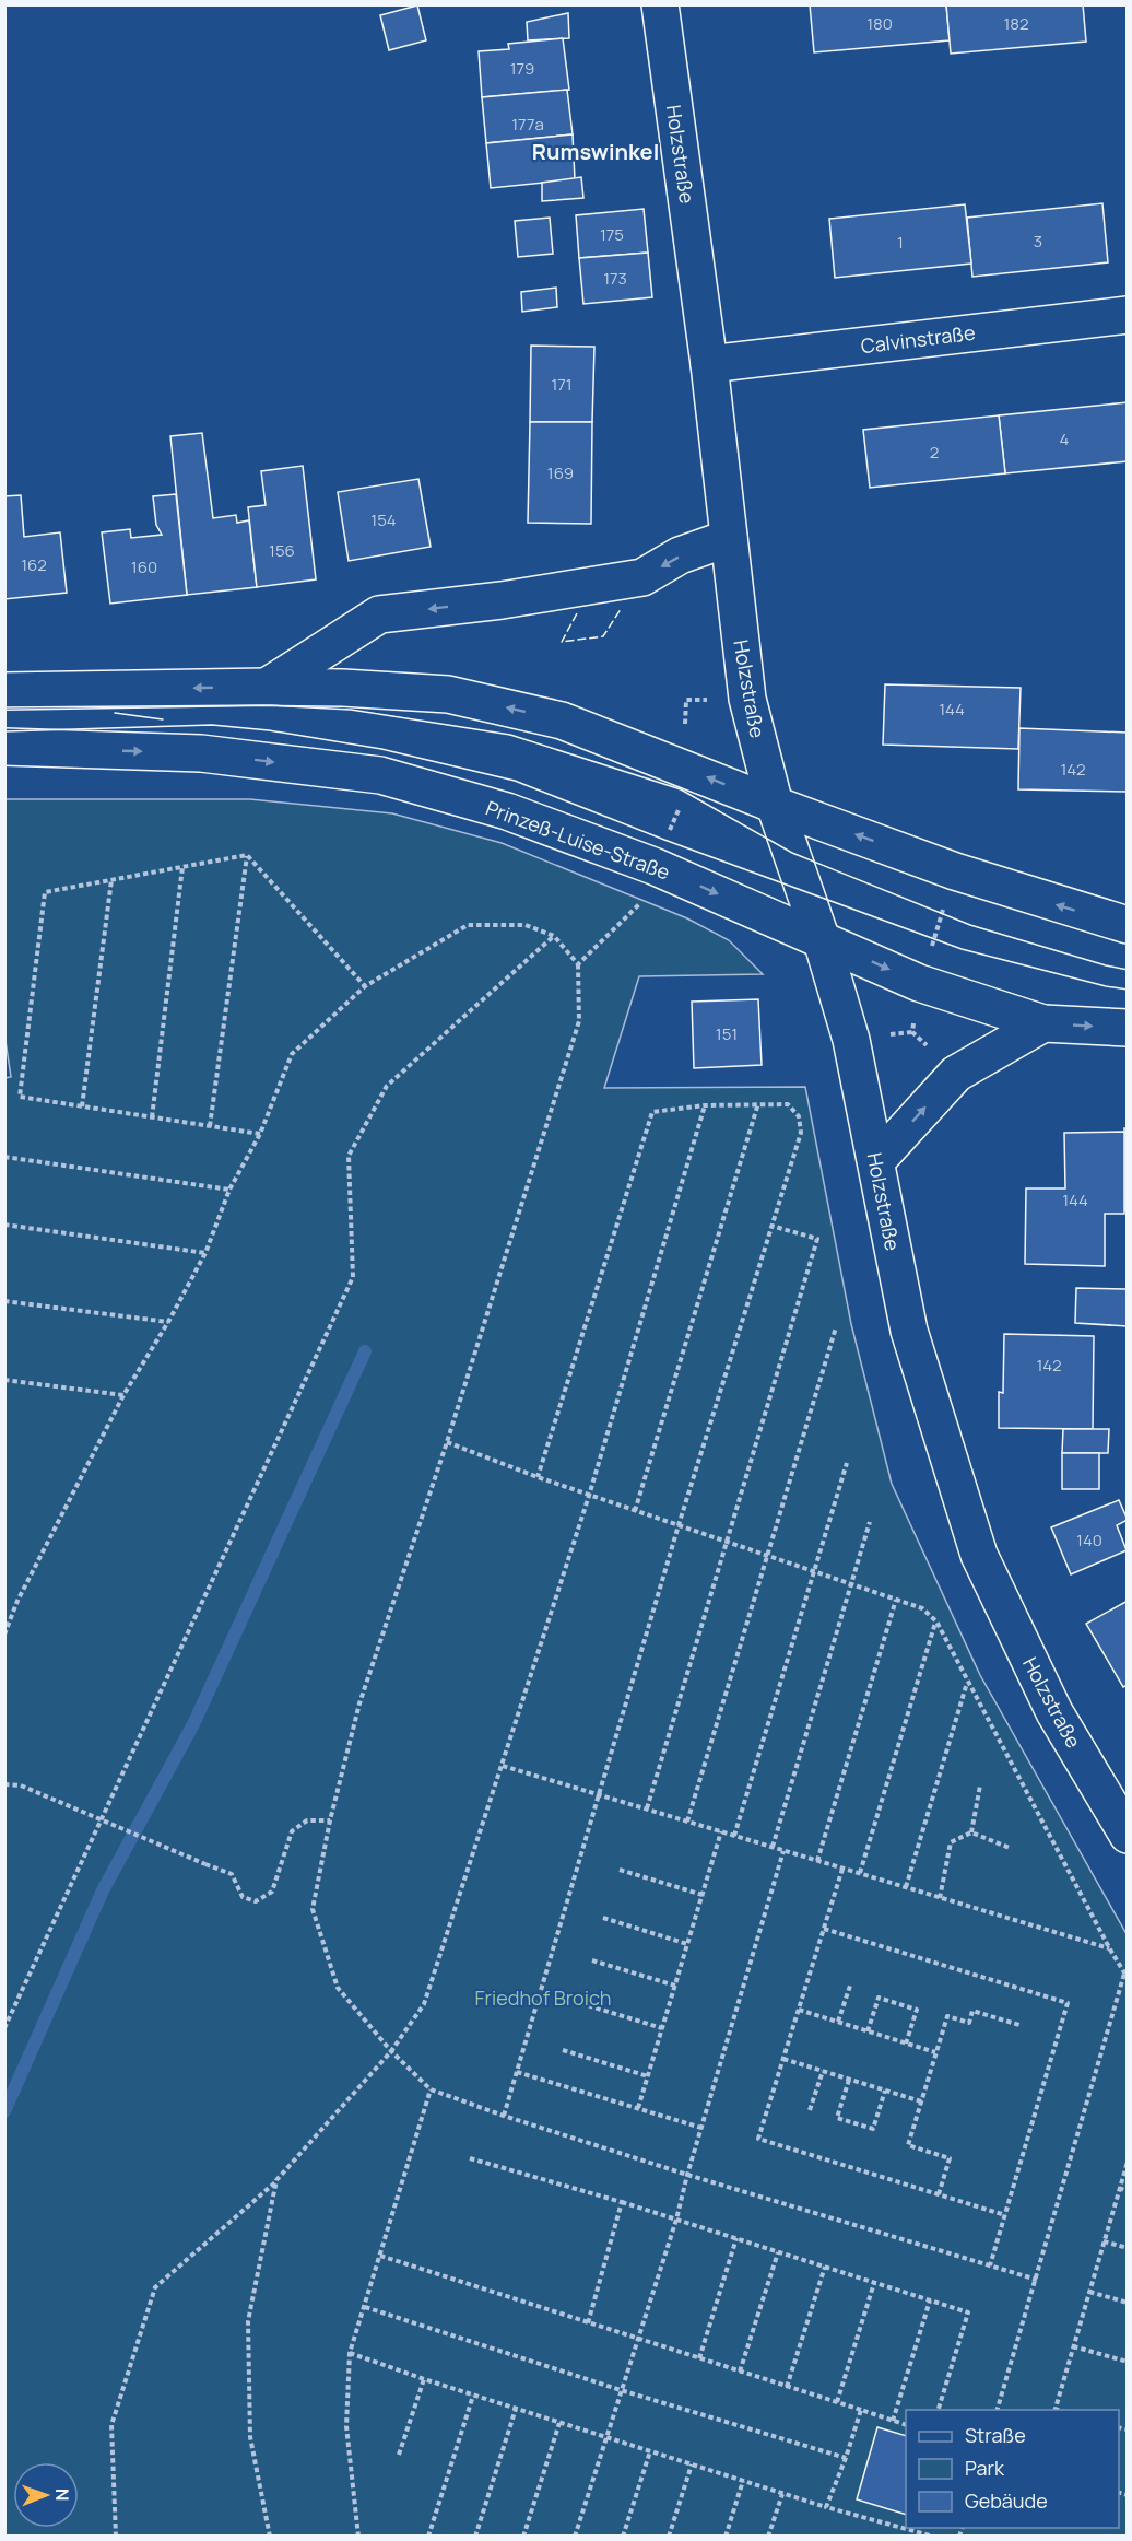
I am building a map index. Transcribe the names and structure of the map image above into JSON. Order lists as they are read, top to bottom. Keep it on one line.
{"streets":{"street":["Holzstraße","Calvinstraße","Prinzeß-Luise-Straße"]},"crossings":[["Holzstraße","Calvinstraße"],["Holzstraße","Prinzeß-Luise-Straße"]],"districts":["Rumswinkel"],"parks":["Friedhof Broich"],"house_numbers":["180","182","179","177a","175","3","1","173","171","4","2","169","154","156","162","160","144","142","151","144","142","140"],"legend":["Straße","Park","Gebäude"],"north":"right"}
